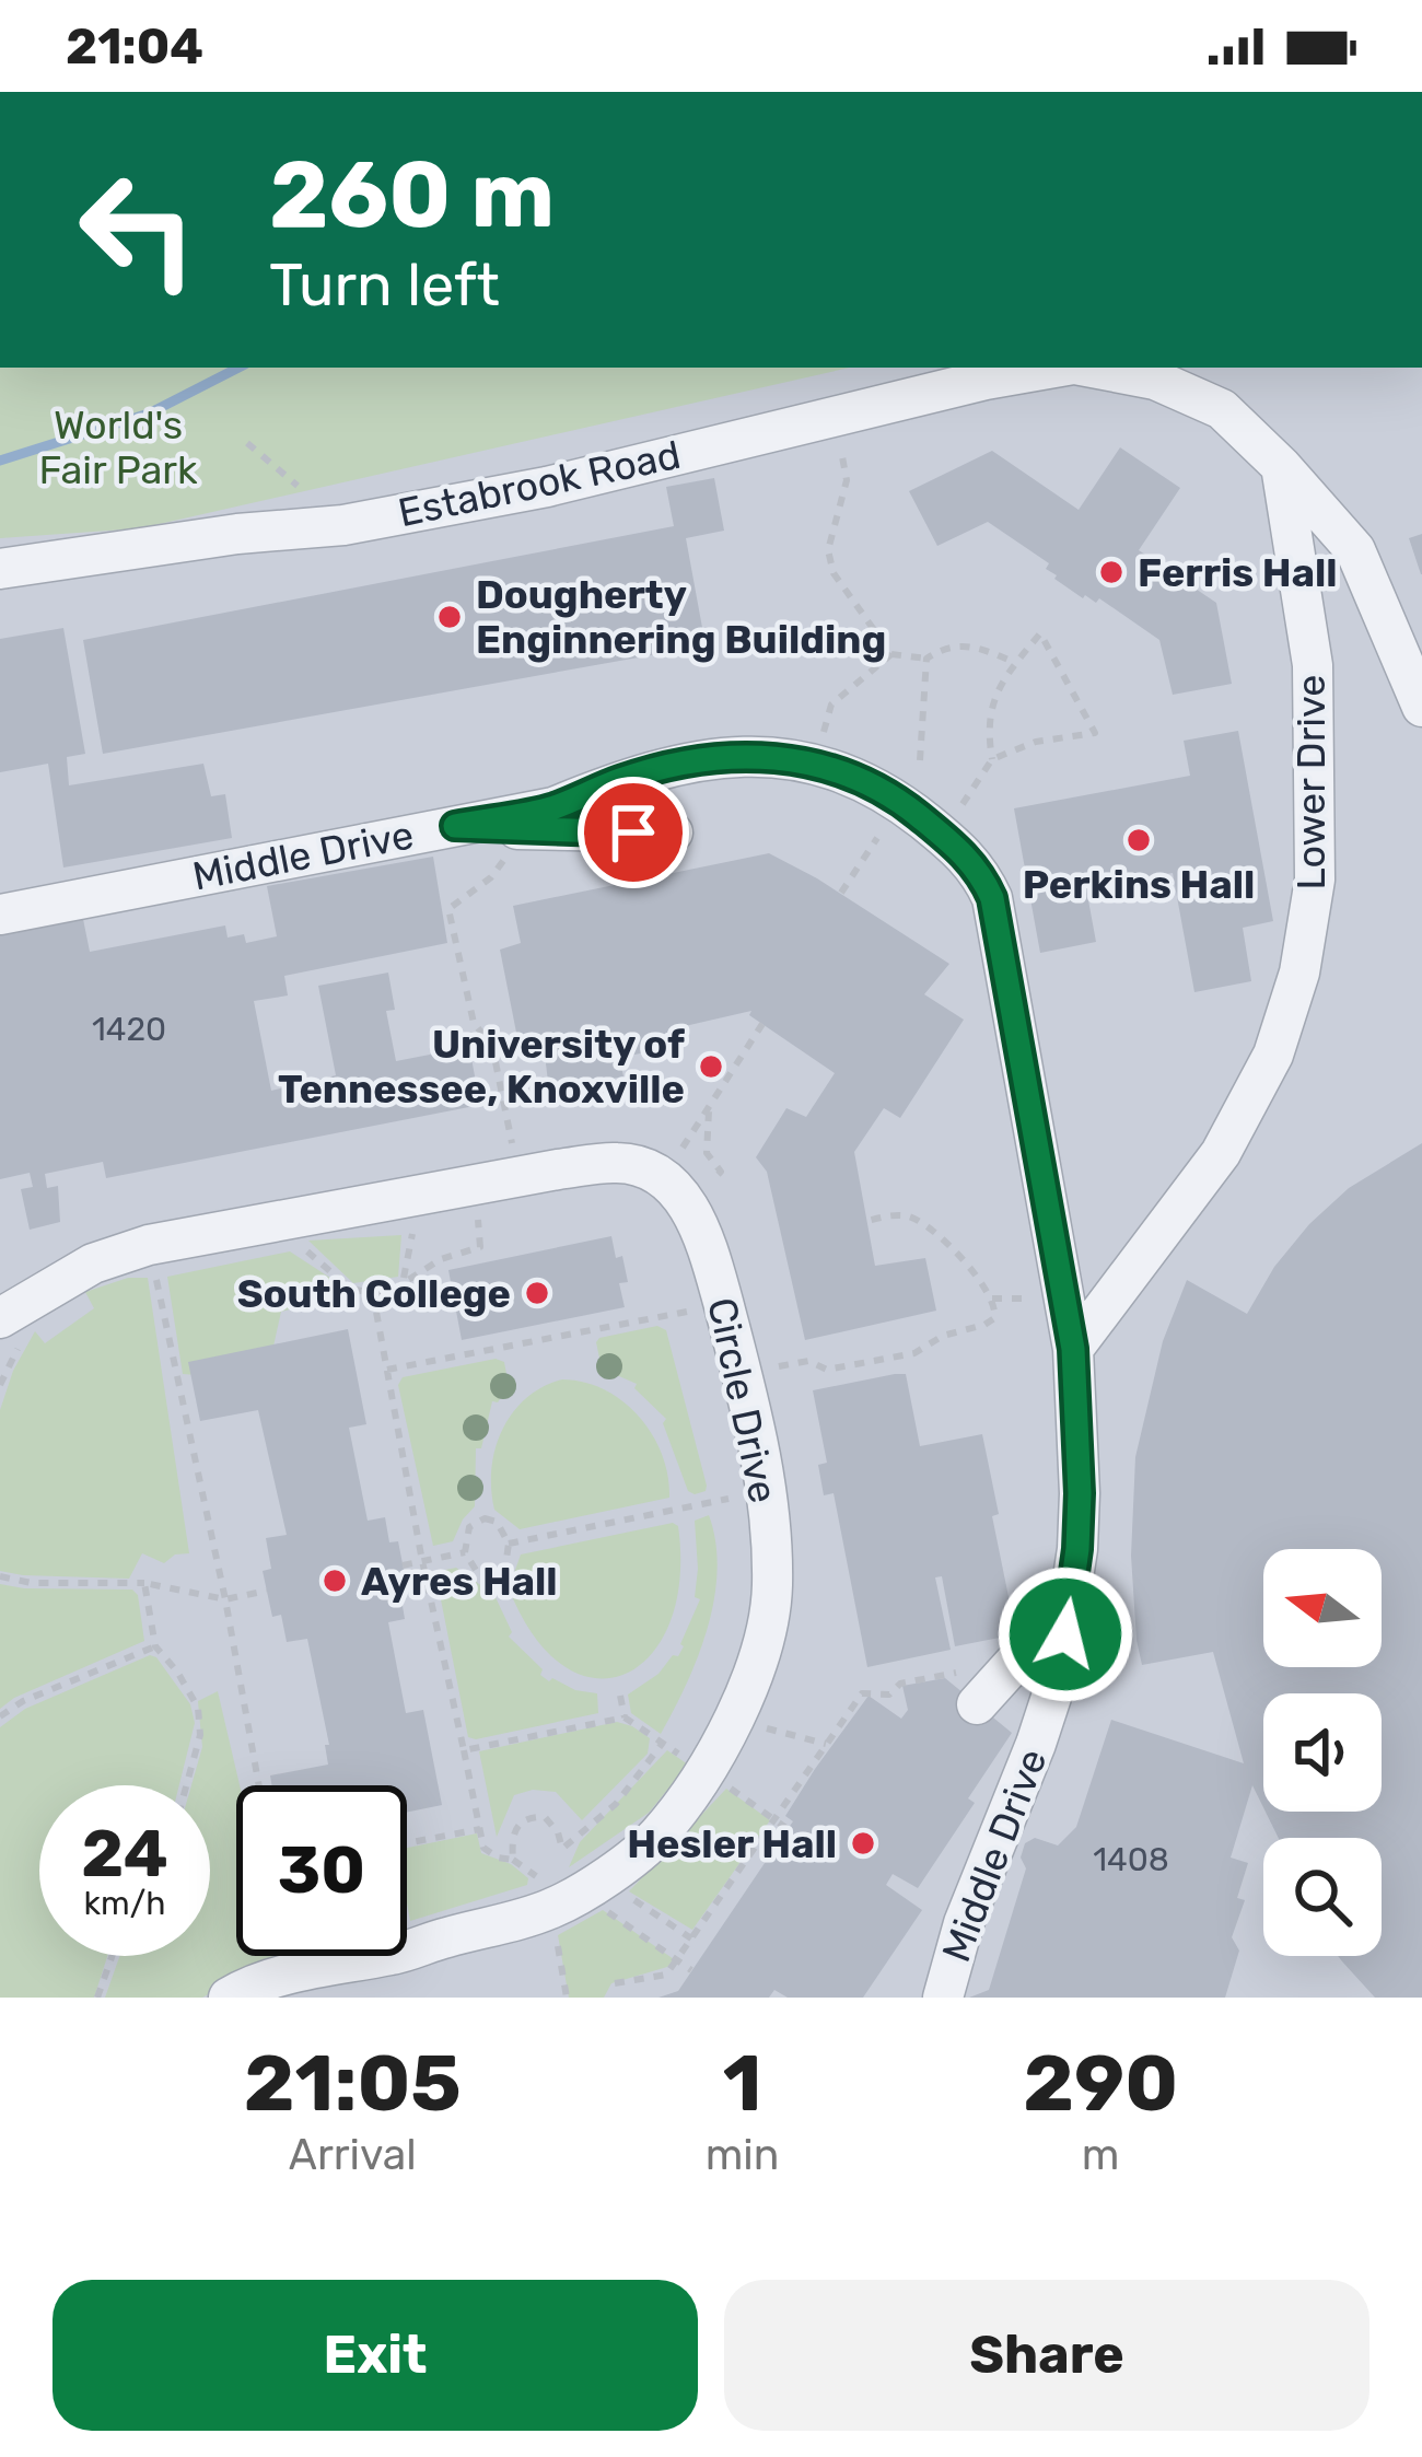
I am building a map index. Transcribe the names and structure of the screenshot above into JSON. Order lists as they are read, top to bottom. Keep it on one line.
{"streets":{"street":["Estabrook Road","Lower Drive","Middle Drive","Circle Drive"]},"crossings":[["Estabrook Road","Lower Drive"],["Lower Drive","Middle Drive"]],"parks":["World's Fair Park"],"places":["Ferris Hall","Dougherty Enginnering Building","Perkins Hall","University of Tennessee, Knoxville","South College","Ayres Hall","Hesler Hall"],"house_numbers":["1420","1408"],"north":"left","page":{"status":"21:04","turn":["260 m","Turn left"],"speed":"24 km/h","limit":"30","eta":["21:05","Arrival","1","min","290","m"],"buttons":["Exit","Share"]}}
